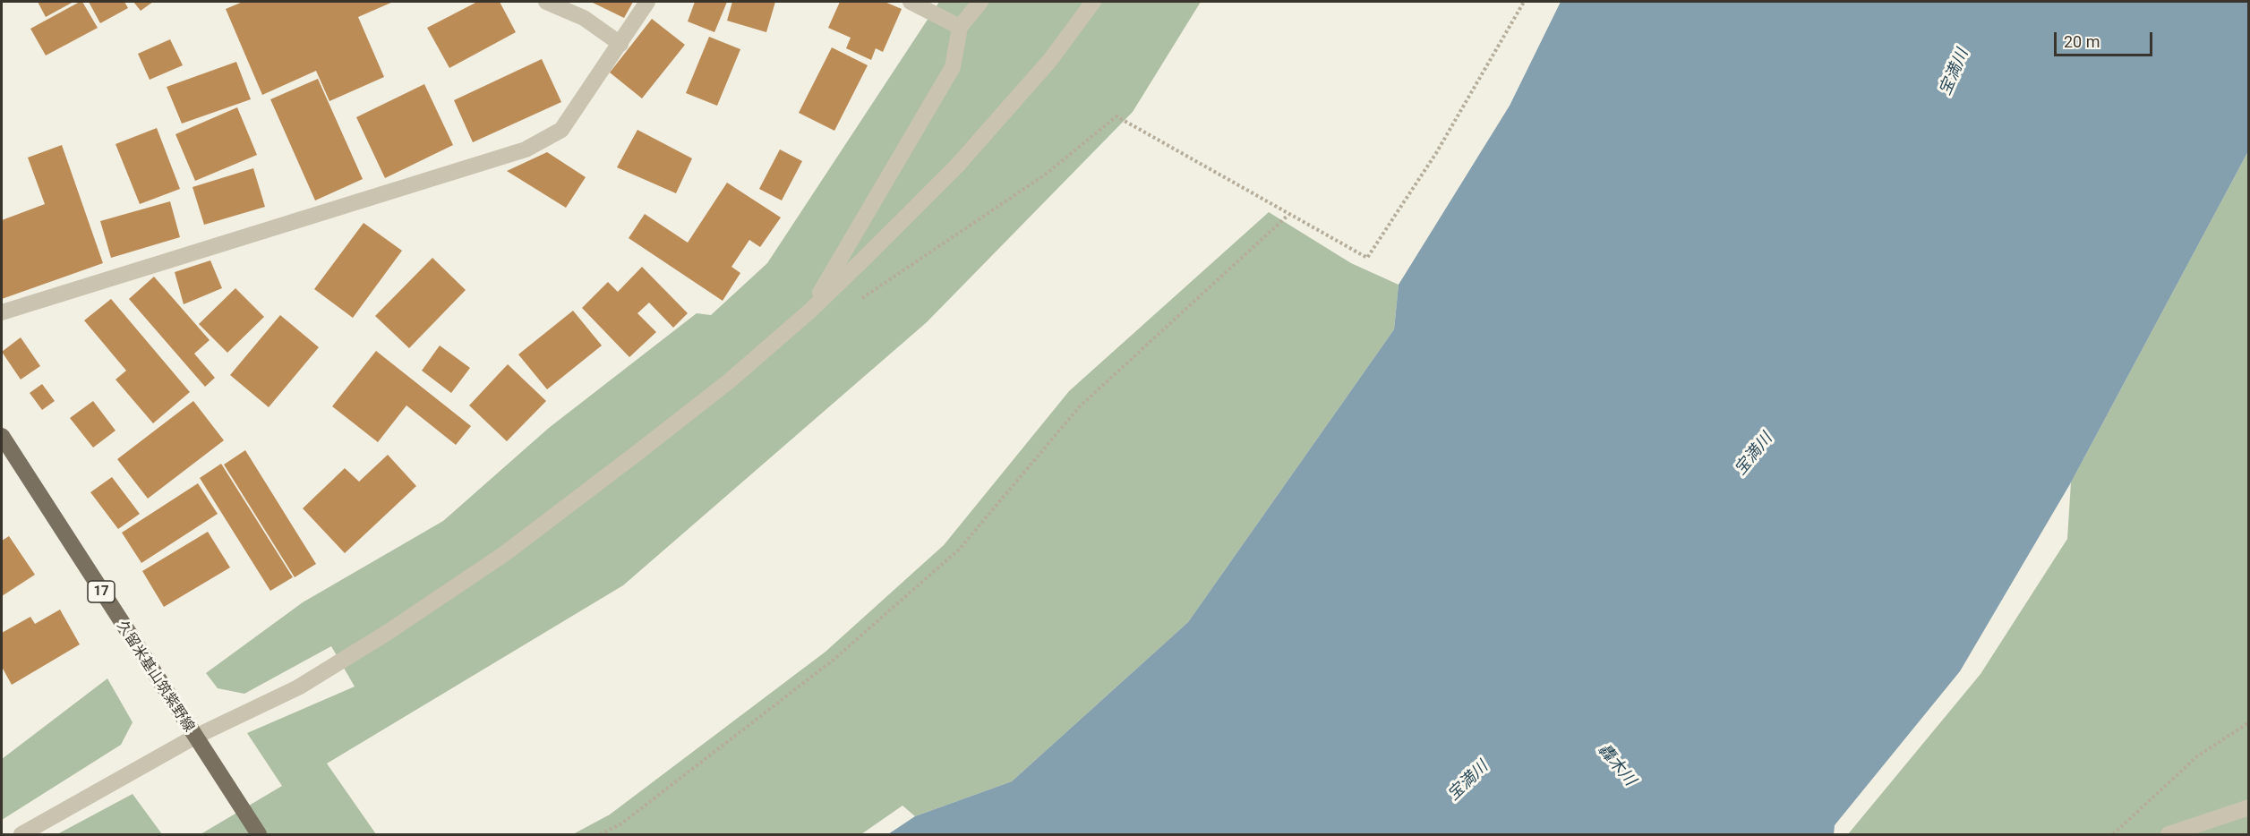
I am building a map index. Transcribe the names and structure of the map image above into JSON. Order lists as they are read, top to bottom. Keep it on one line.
{"streets":{"main road":["17","久留米基山筑紫野線"]},"water":["宝満川","轟木川"],"scale_bar":"20 m"}
